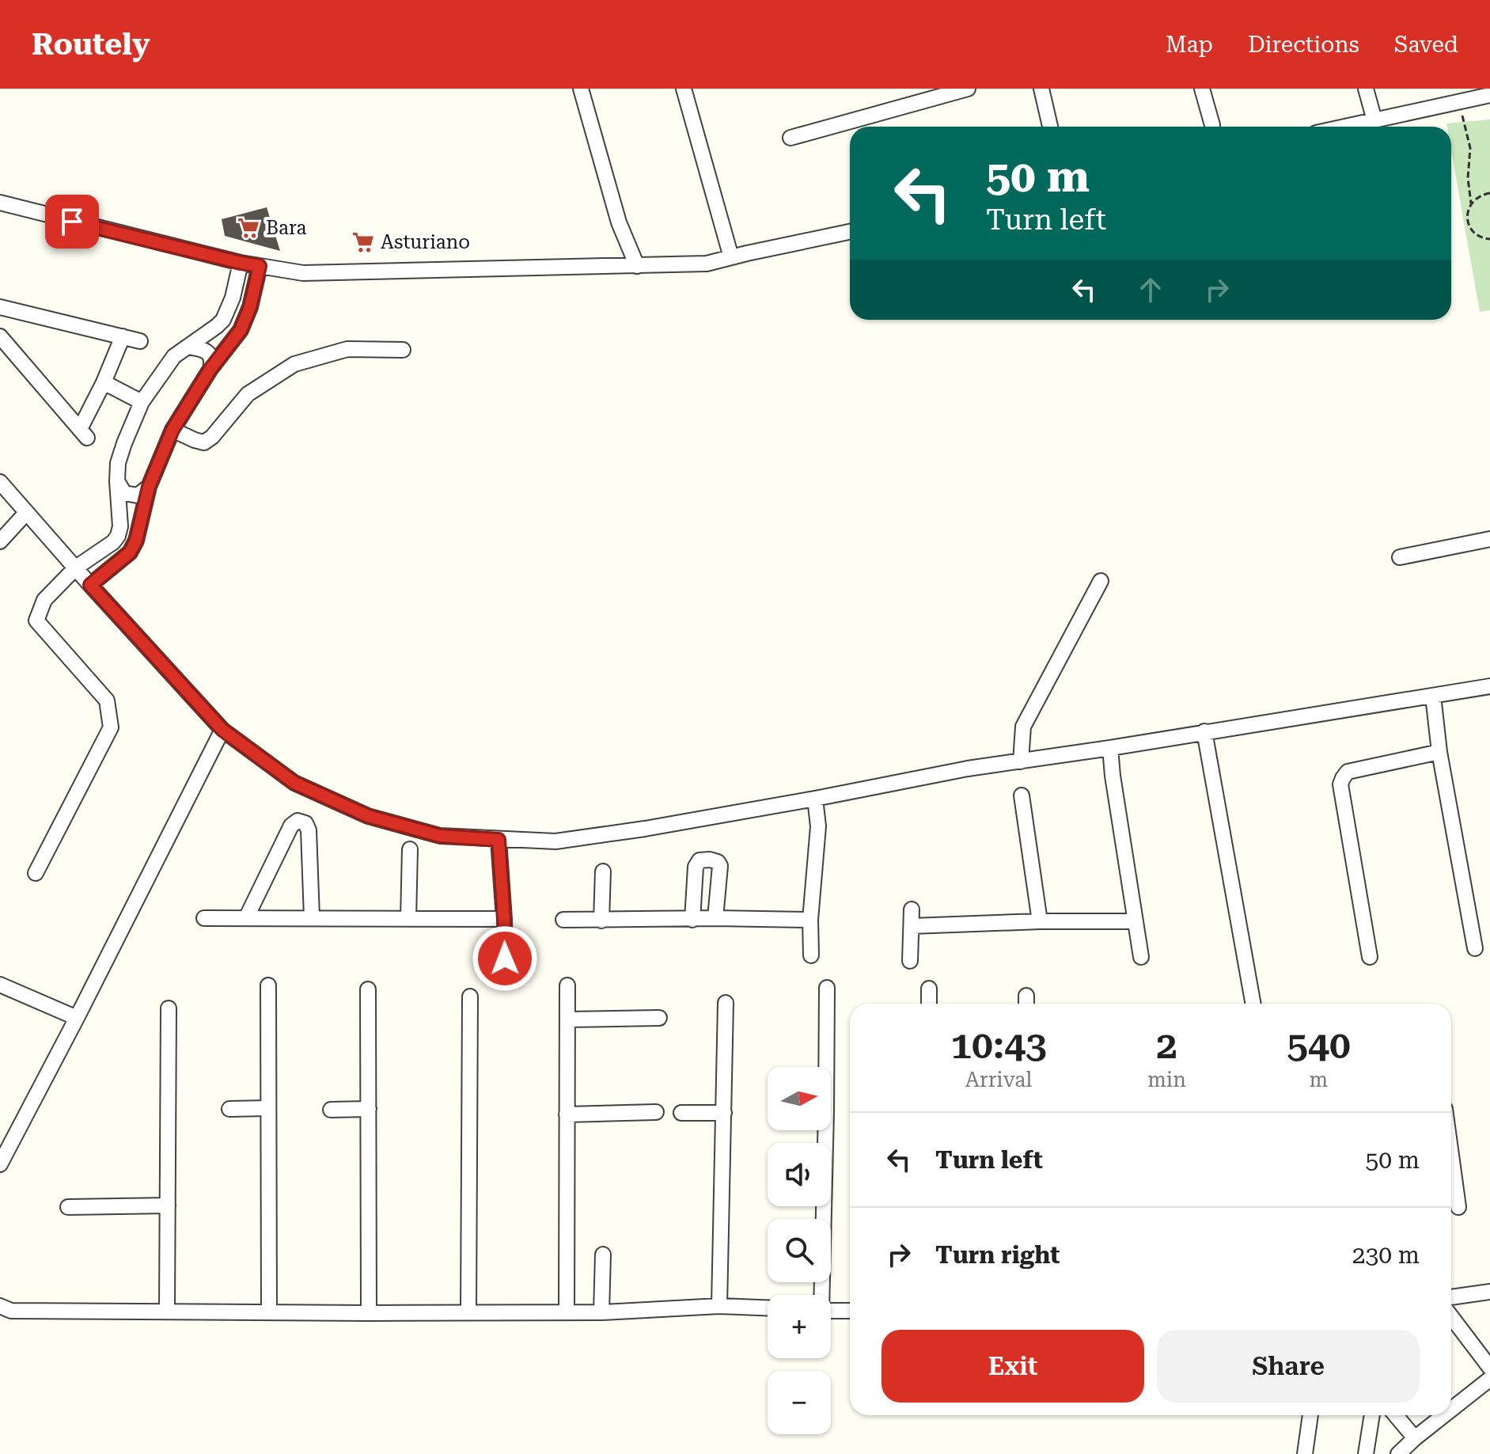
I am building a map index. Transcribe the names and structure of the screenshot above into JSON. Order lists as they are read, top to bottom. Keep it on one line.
{"places":{"supermarket":["Bara","Asturiano"]},"north":"right","page":{"header":"Routely","nav":["Map","Directions","Saved"],"turn":["50 m","Turn left"],"eta":["10:43","Arrival","2","min","540","m"],"map_buttons":["+","−"],"list":[{"name":"Turn left","value":"50 m"},{"name":"Turn right","value":"230 m"}],"buttons":["Exit","Share"]}}
